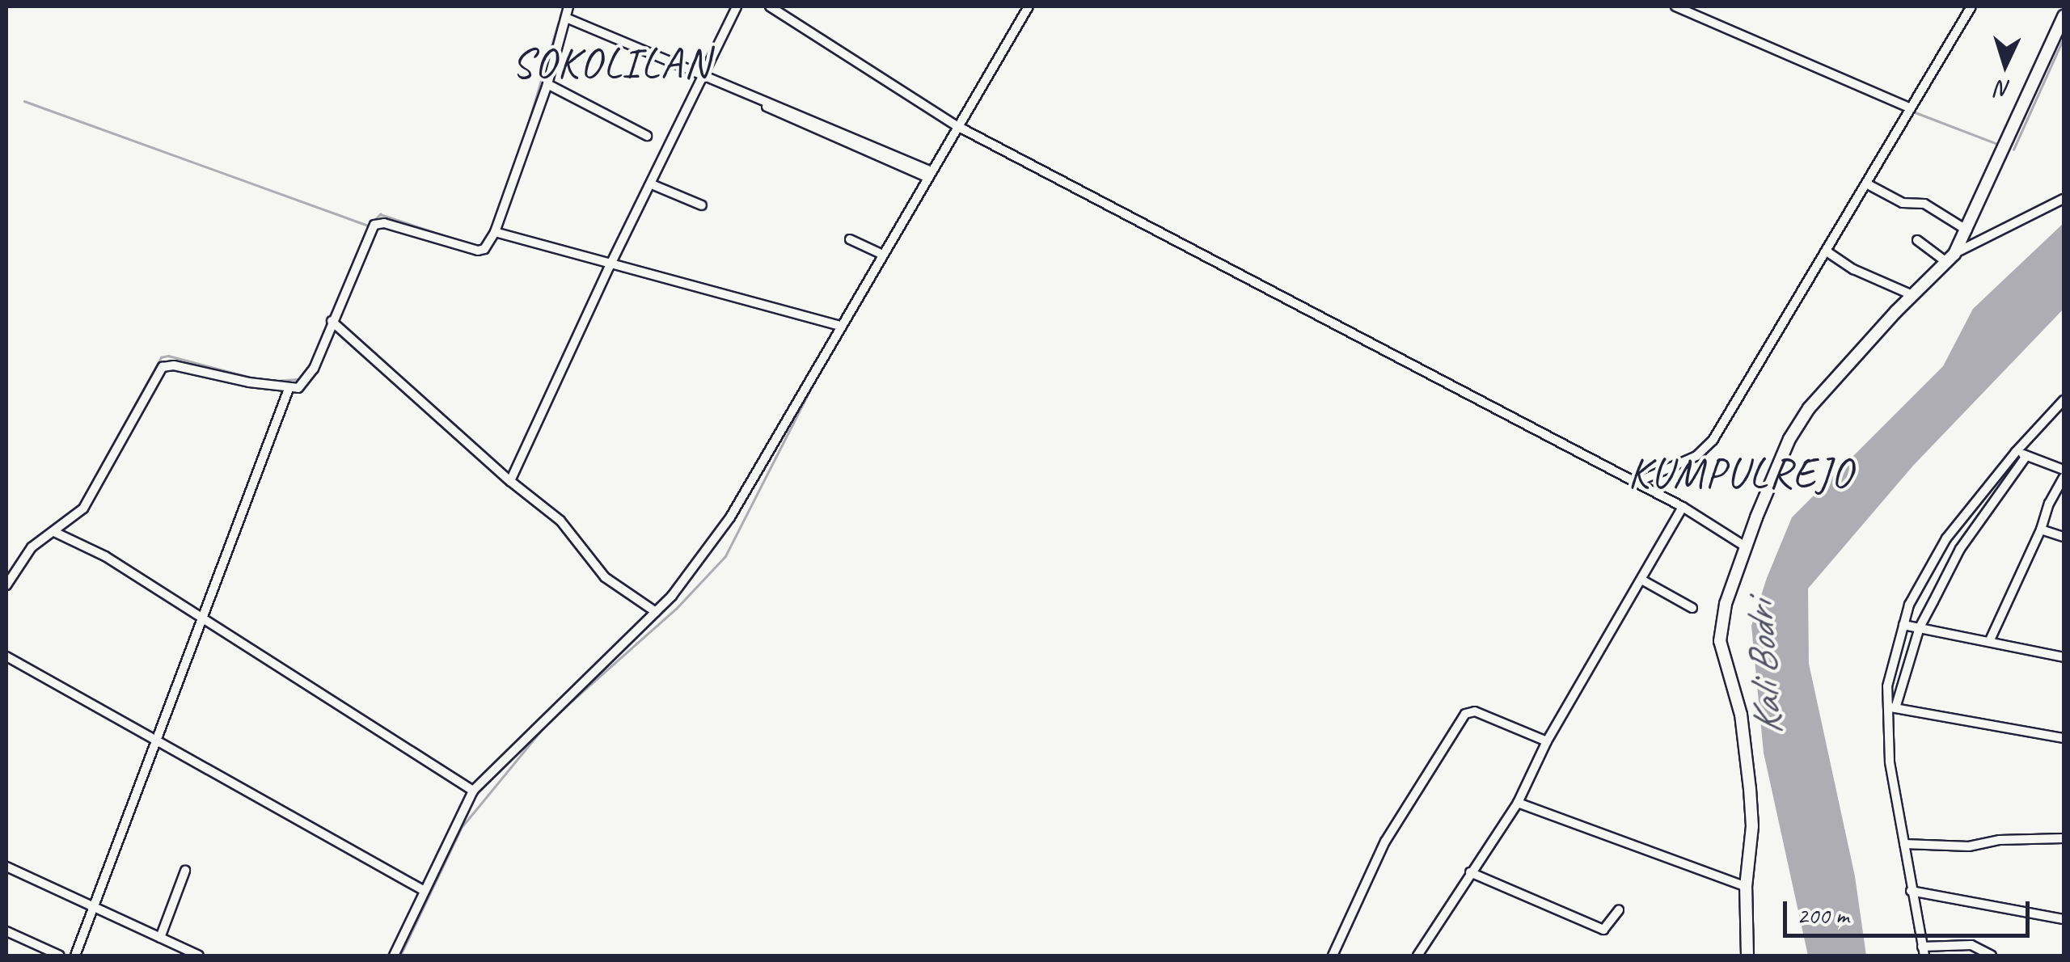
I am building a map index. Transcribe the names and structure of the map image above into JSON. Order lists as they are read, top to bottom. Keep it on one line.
{"districts":["SOKOLILAN","KUMPULREJO"],"water":["Kali Bodri"],"scale_bar":"200 m","north":"bottom"}
